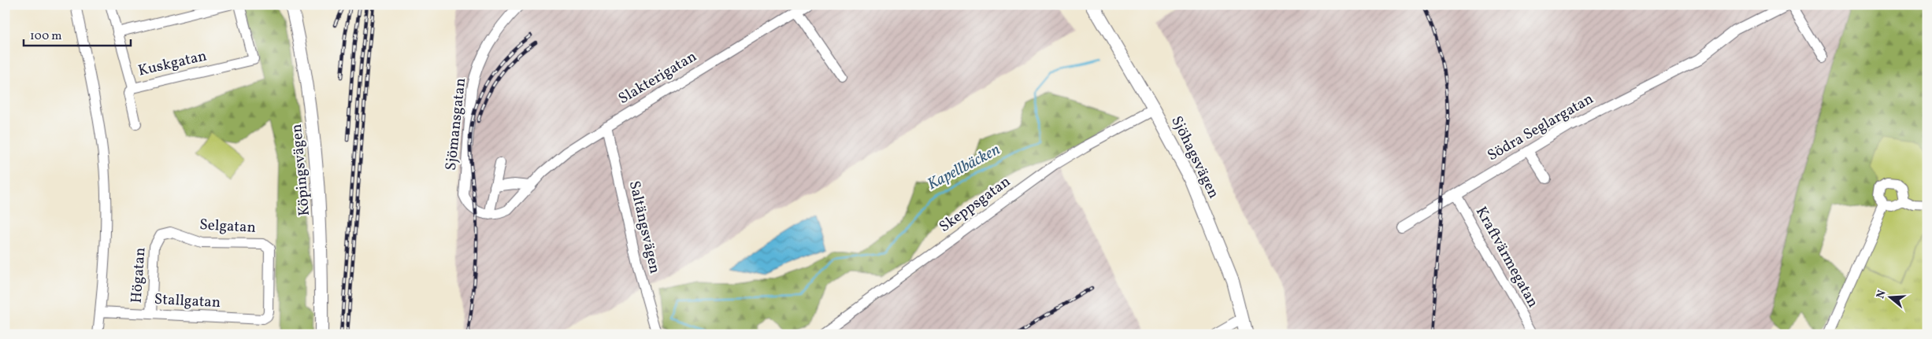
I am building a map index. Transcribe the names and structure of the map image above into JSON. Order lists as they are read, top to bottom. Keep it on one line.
{"streets":{"main road":["Sjöhagsvägen","Köpingsvägen"],"street":["Kuskgatan","Slakterigatan","Sjömansgatan","Södra Seglargatan","Skeppsgatan","Selgatan","Saltängsvägen","Kraftvärmegatan","Högatan","Stallgatan"]},"crossings":[["Slakterigatan","Sjömansgatan"],["Slakterigatan","Saltängsvägen"],["Södra Seglargatan","Kraftvärmegatan"],["Sjöhagsvägen","Skeppsgatan"],["Selgatan","Högatan"],["Selgatan","Stallgatan"],["Högatan","Stallgatan"]],"water":["Kapellbäcken"],"scale_bar":"100 m","north":"left"}
